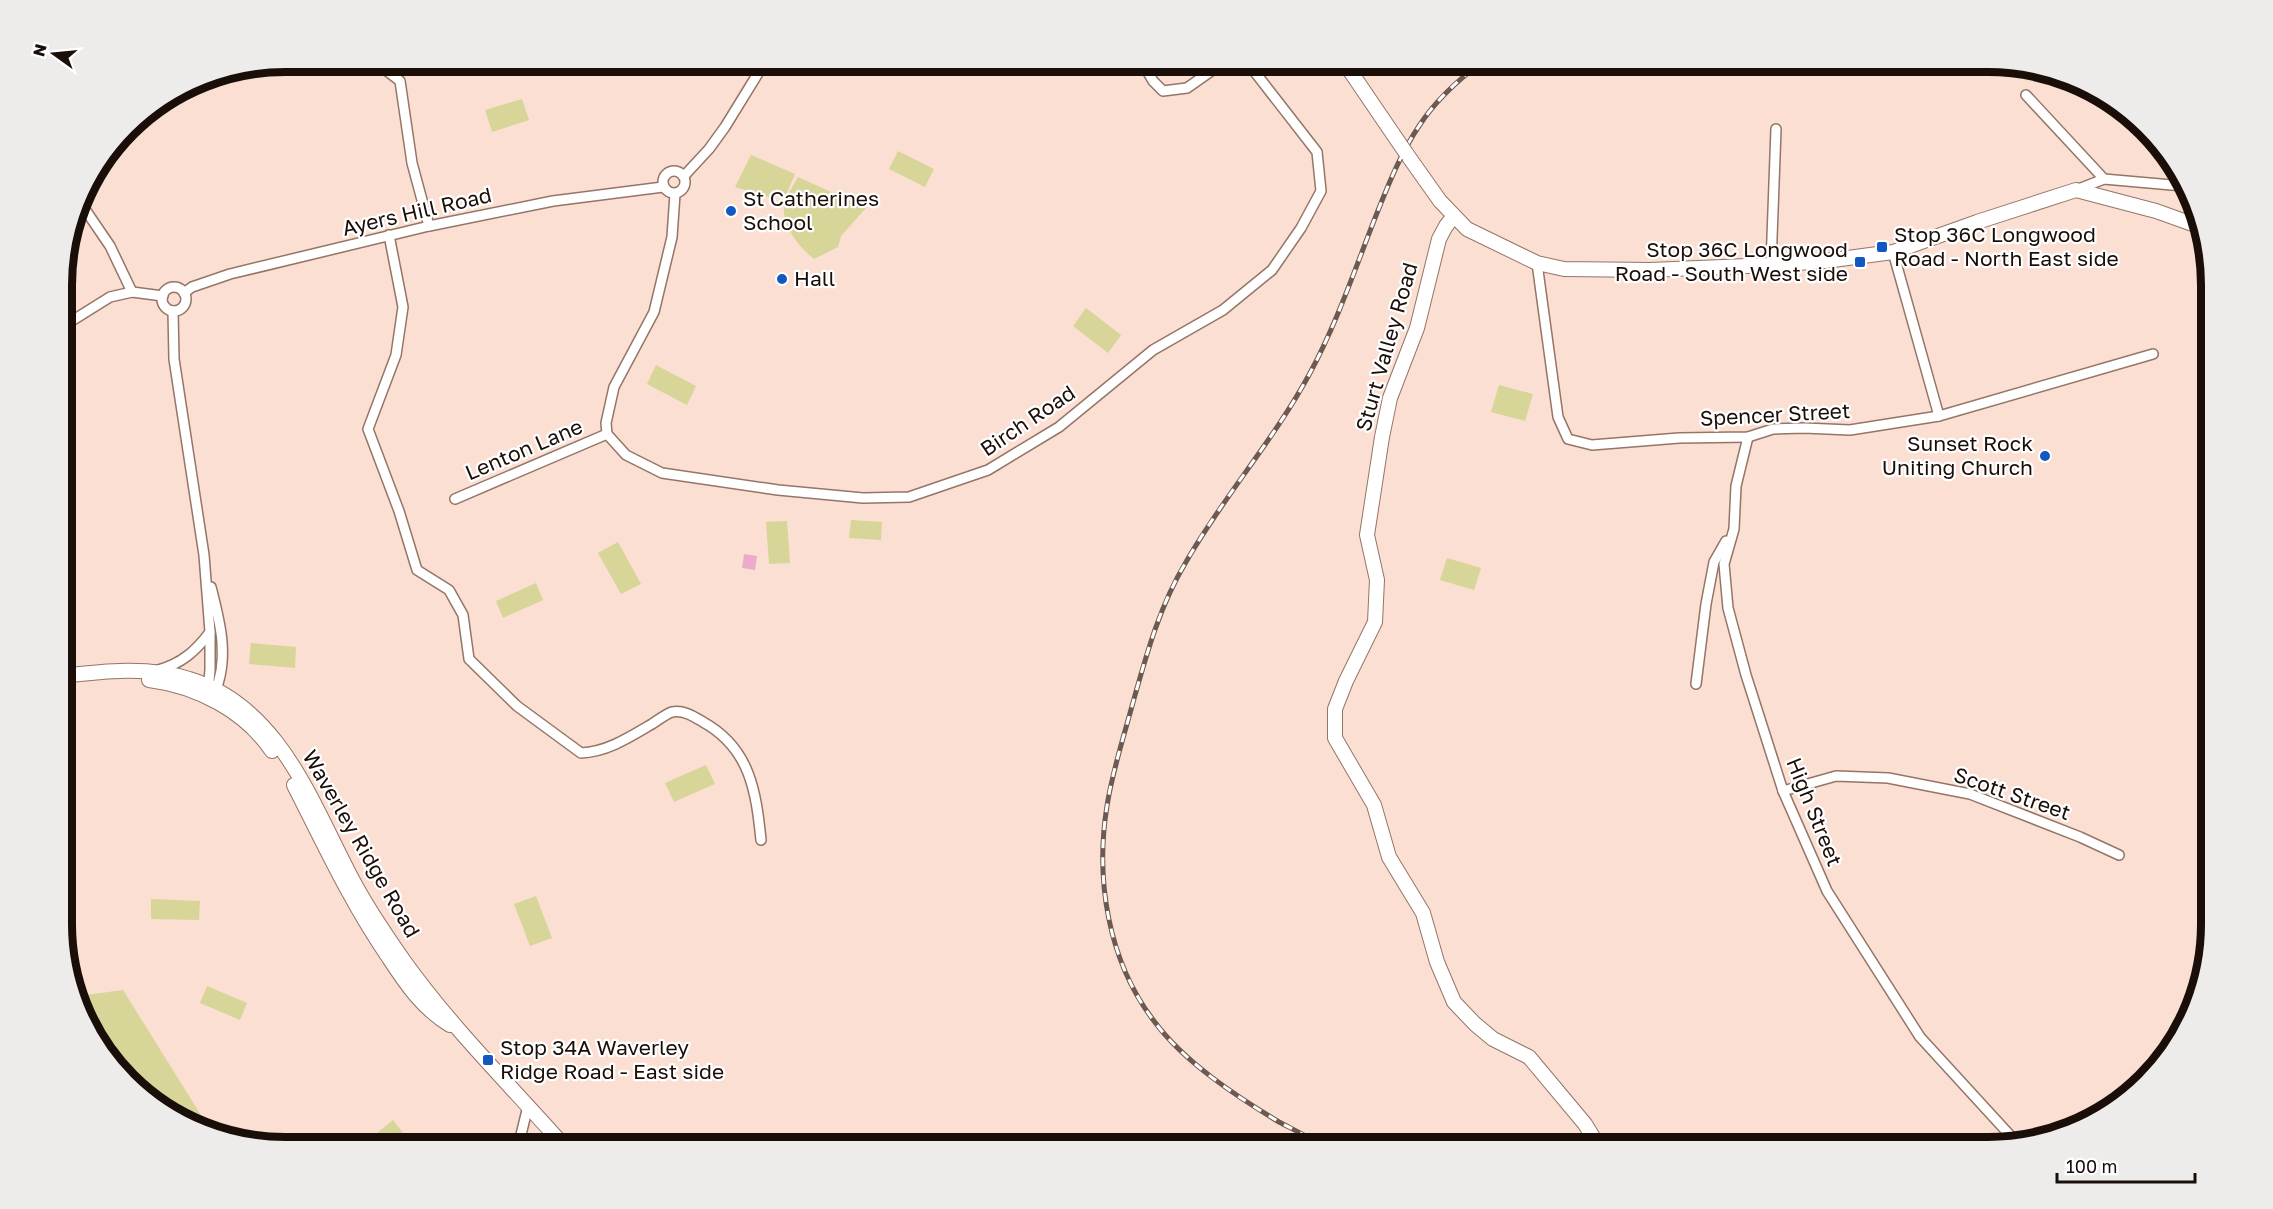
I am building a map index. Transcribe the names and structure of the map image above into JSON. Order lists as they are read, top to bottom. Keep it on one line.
{"streets":{"street":["Ayers Hill Road","Sturt Valley Road","Spencer Street","Birch Road","Lenton Lane","Scott Street","High Street","Waverley Ridge Road"]},"crossings":[["Spencer Street","High Street"],["Birch Road","Lenton Lane"],["Scott Street","High Street"]],"places":{"other":["St Catherines School","Hall","Sunset Rock Uniting Church"],"transit":["Stop 36C Longwood Road - North East side","Stop 36C Longwood Road - South West side","Stop 34A Waverley Ridge Road - East side"]},"scale_bar":"100 m","north":"left"}
